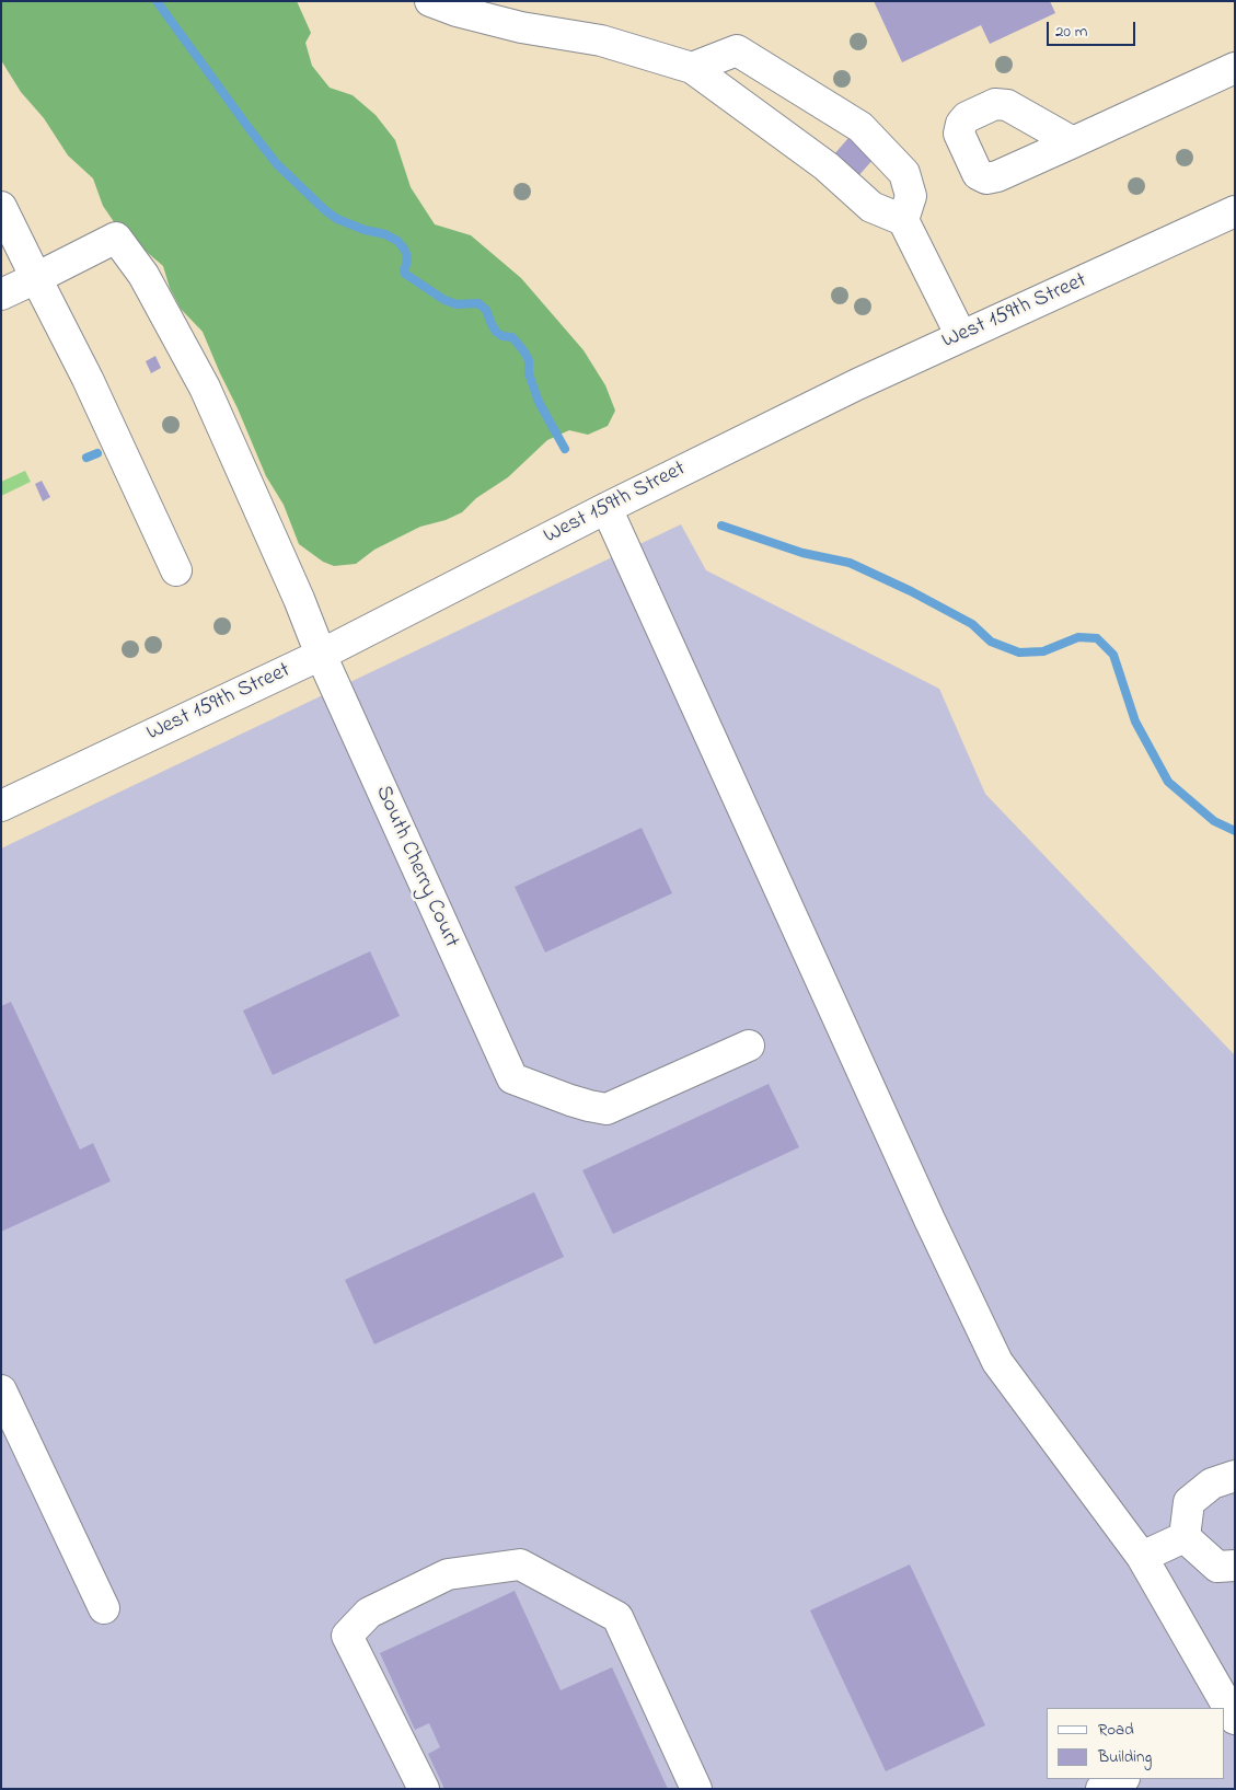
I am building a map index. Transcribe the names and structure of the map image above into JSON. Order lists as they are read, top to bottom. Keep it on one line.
{"streets":{"street":["West 159th Street","South Cherry Court"]},"crossings":[["West 159th Street","South Cherry Court"]],"legend":["Road","Building"],"scale_bar":"20 m"}
